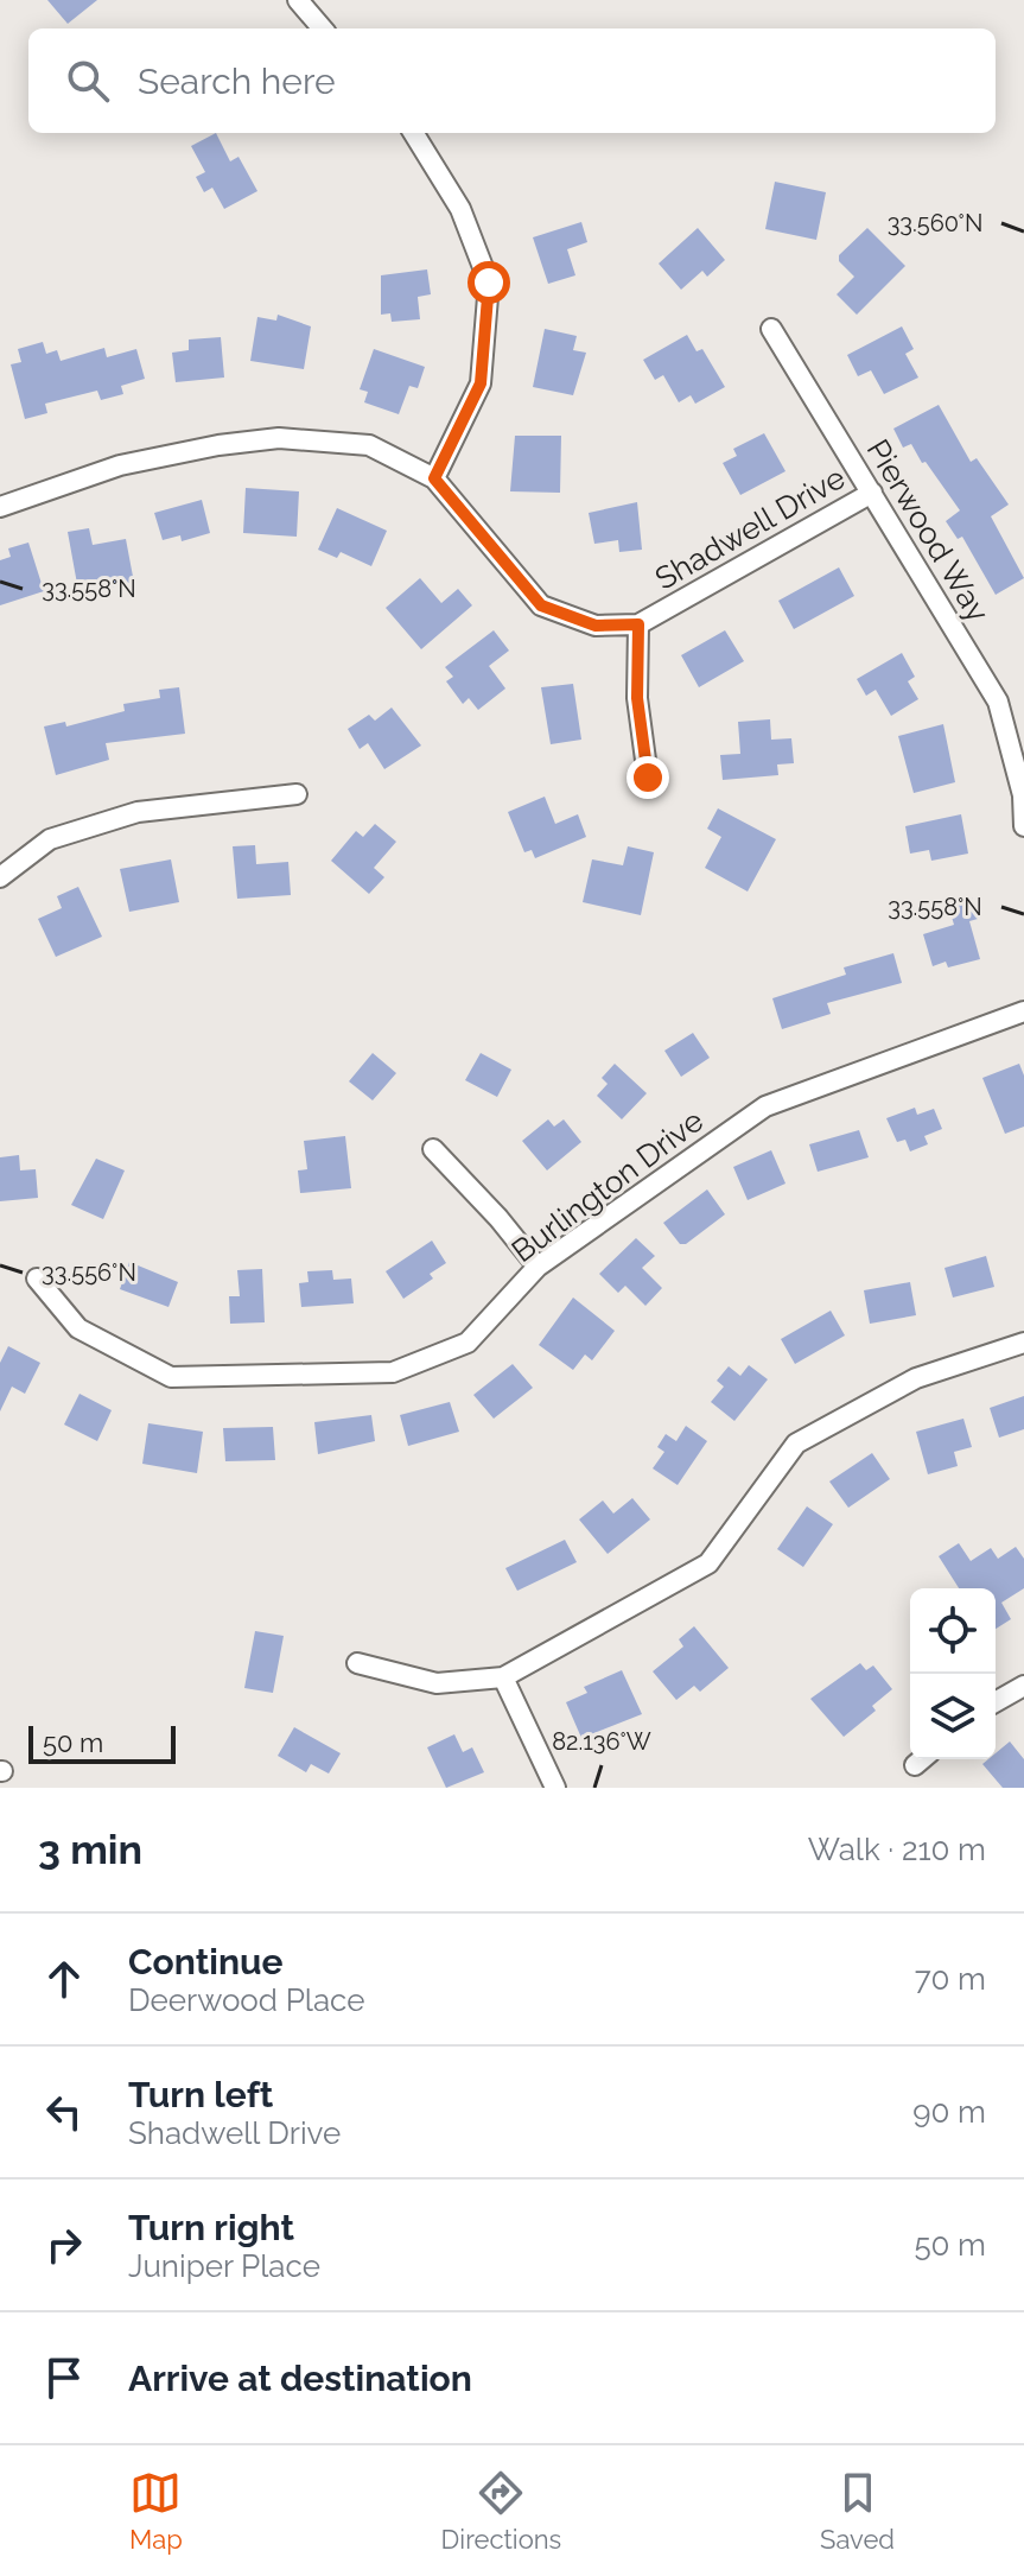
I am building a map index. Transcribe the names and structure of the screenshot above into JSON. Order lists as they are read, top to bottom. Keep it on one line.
{"streets":{"street":["Shadwell Drive","Pierwood Way","Burlington Drive"]},"crossings":[["Shadwell Drive","Pierwood Way"]],"scale_bar":"50 m","page":{"search":"Search here","scale":"50 m","heading":["3 min","Walk · 210 m"],"list":[["Continue","Deerwood Place","70 m"],["Turn left","Shadwell Drive","90 m"],["Turn right","Juniper Place","50 m"],"Arrive at destination"],"nav":["Map","Directions","Saved"]},"coordinates":["33.560°N","33.558°N","33.556°N","82.136°W"]}
